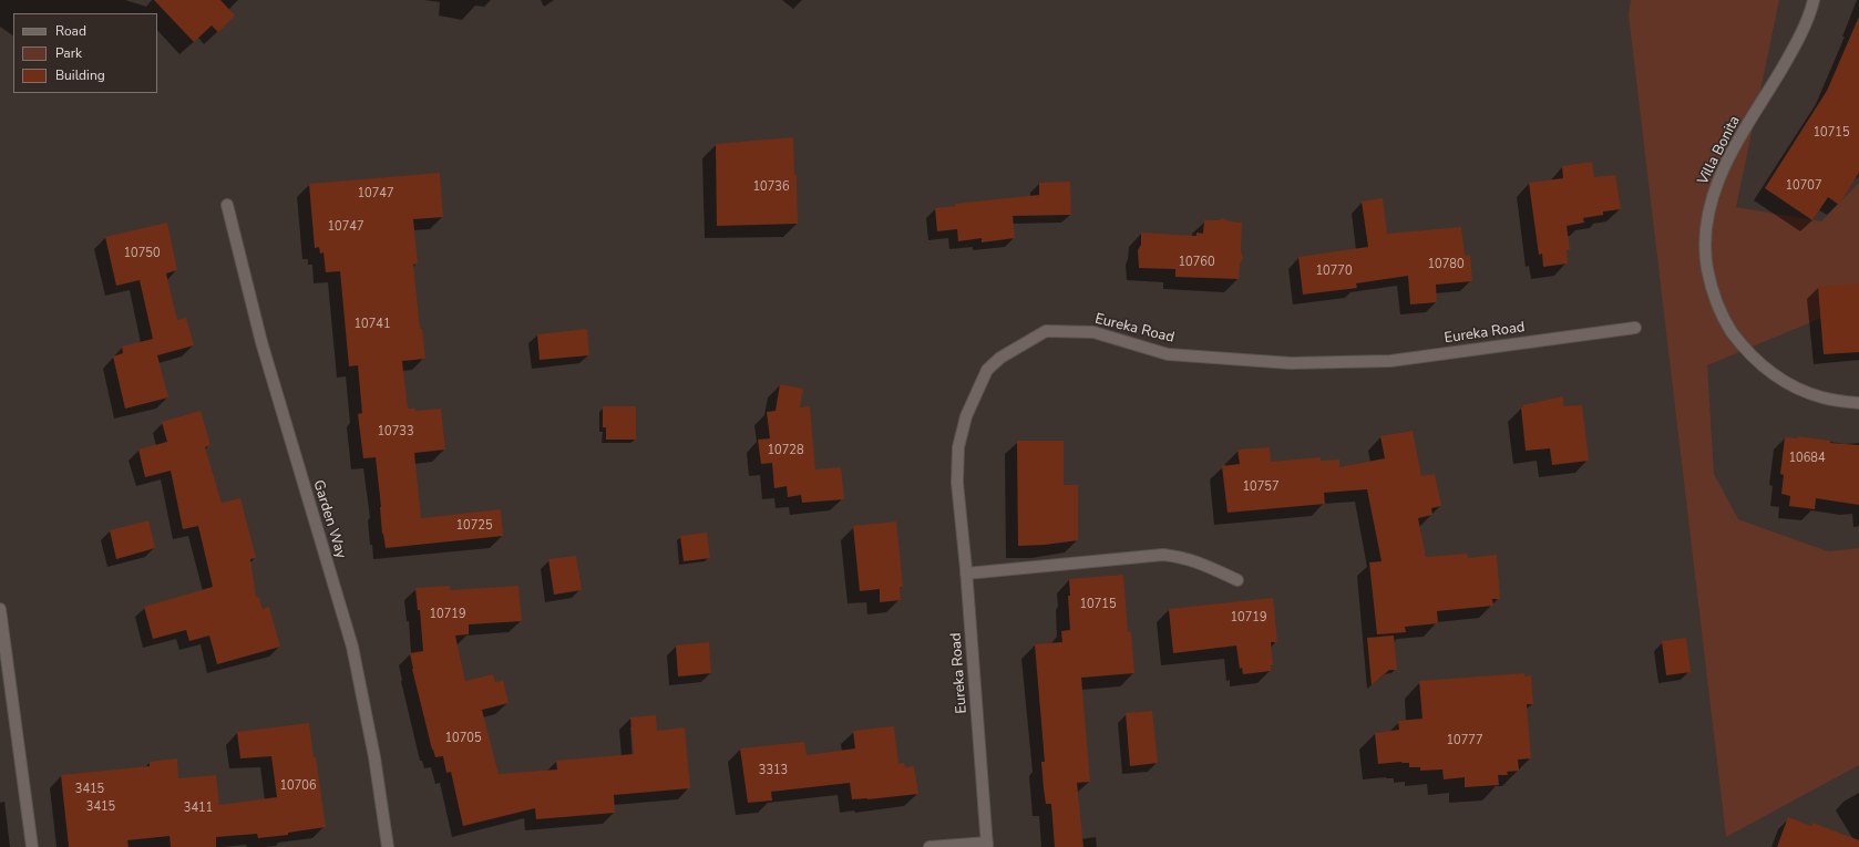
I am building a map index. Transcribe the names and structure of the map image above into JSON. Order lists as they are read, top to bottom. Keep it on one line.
{"streets":{"street":["Villa Bonita","Eureka Road","Garden Way"]},"house_numbers":["10715","10707","10736","10747","10747","10750","10760","10780","10770","10741","10733","10728","10684","10757","10725","10715","10719","10719","10705","10777","3313","10706","3415","3415","3411"],"legend":["Road","Park","Building"]}
